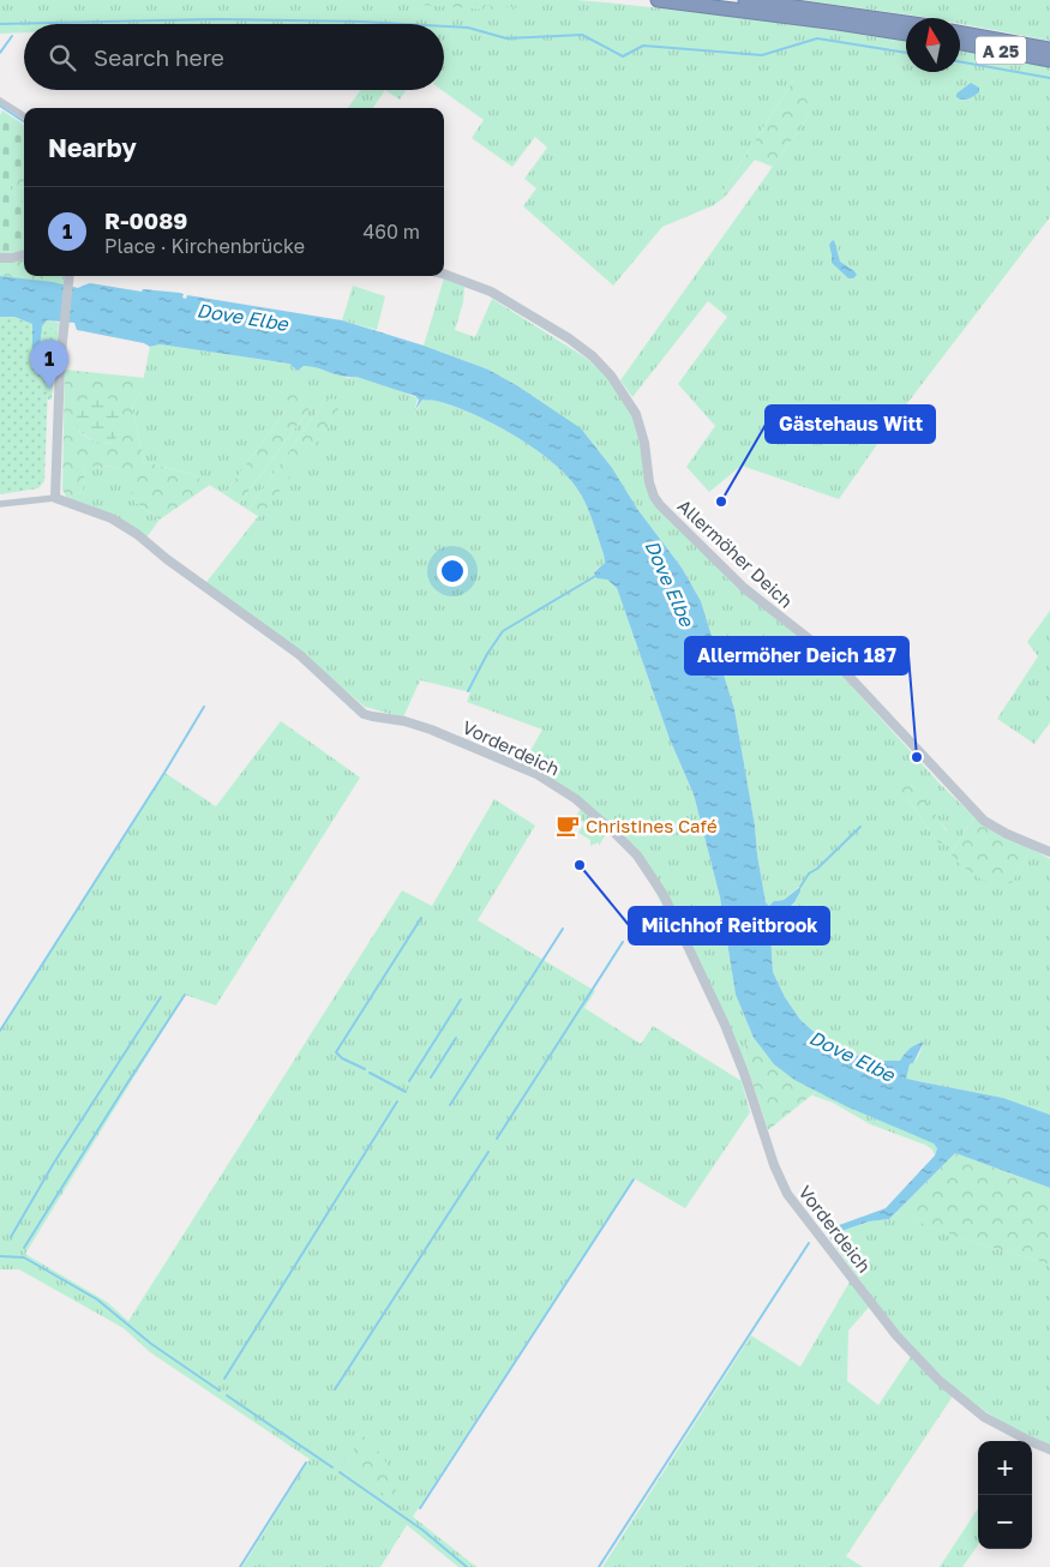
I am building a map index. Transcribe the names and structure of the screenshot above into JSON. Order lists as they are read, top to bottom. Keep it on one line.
{"streets":{"highway":["A 25"],"street":["Allermöher Deich","Vorderdeich"]},"water":["Dove Elbe"],"places":{"other":["Gästehaus Witt","Allermöher Deich 187","Milchhof Reitbrook"],"cafe":["Christines Café"]},"north":"top","page":{"search":"Search here","heading":"Nearby","list":[{"mark":"1","name":"R-0089","note":"Place · Kirchenbrücke","value":"460 m"}],"pins":"1","map_buttons":["+","−"]}}
